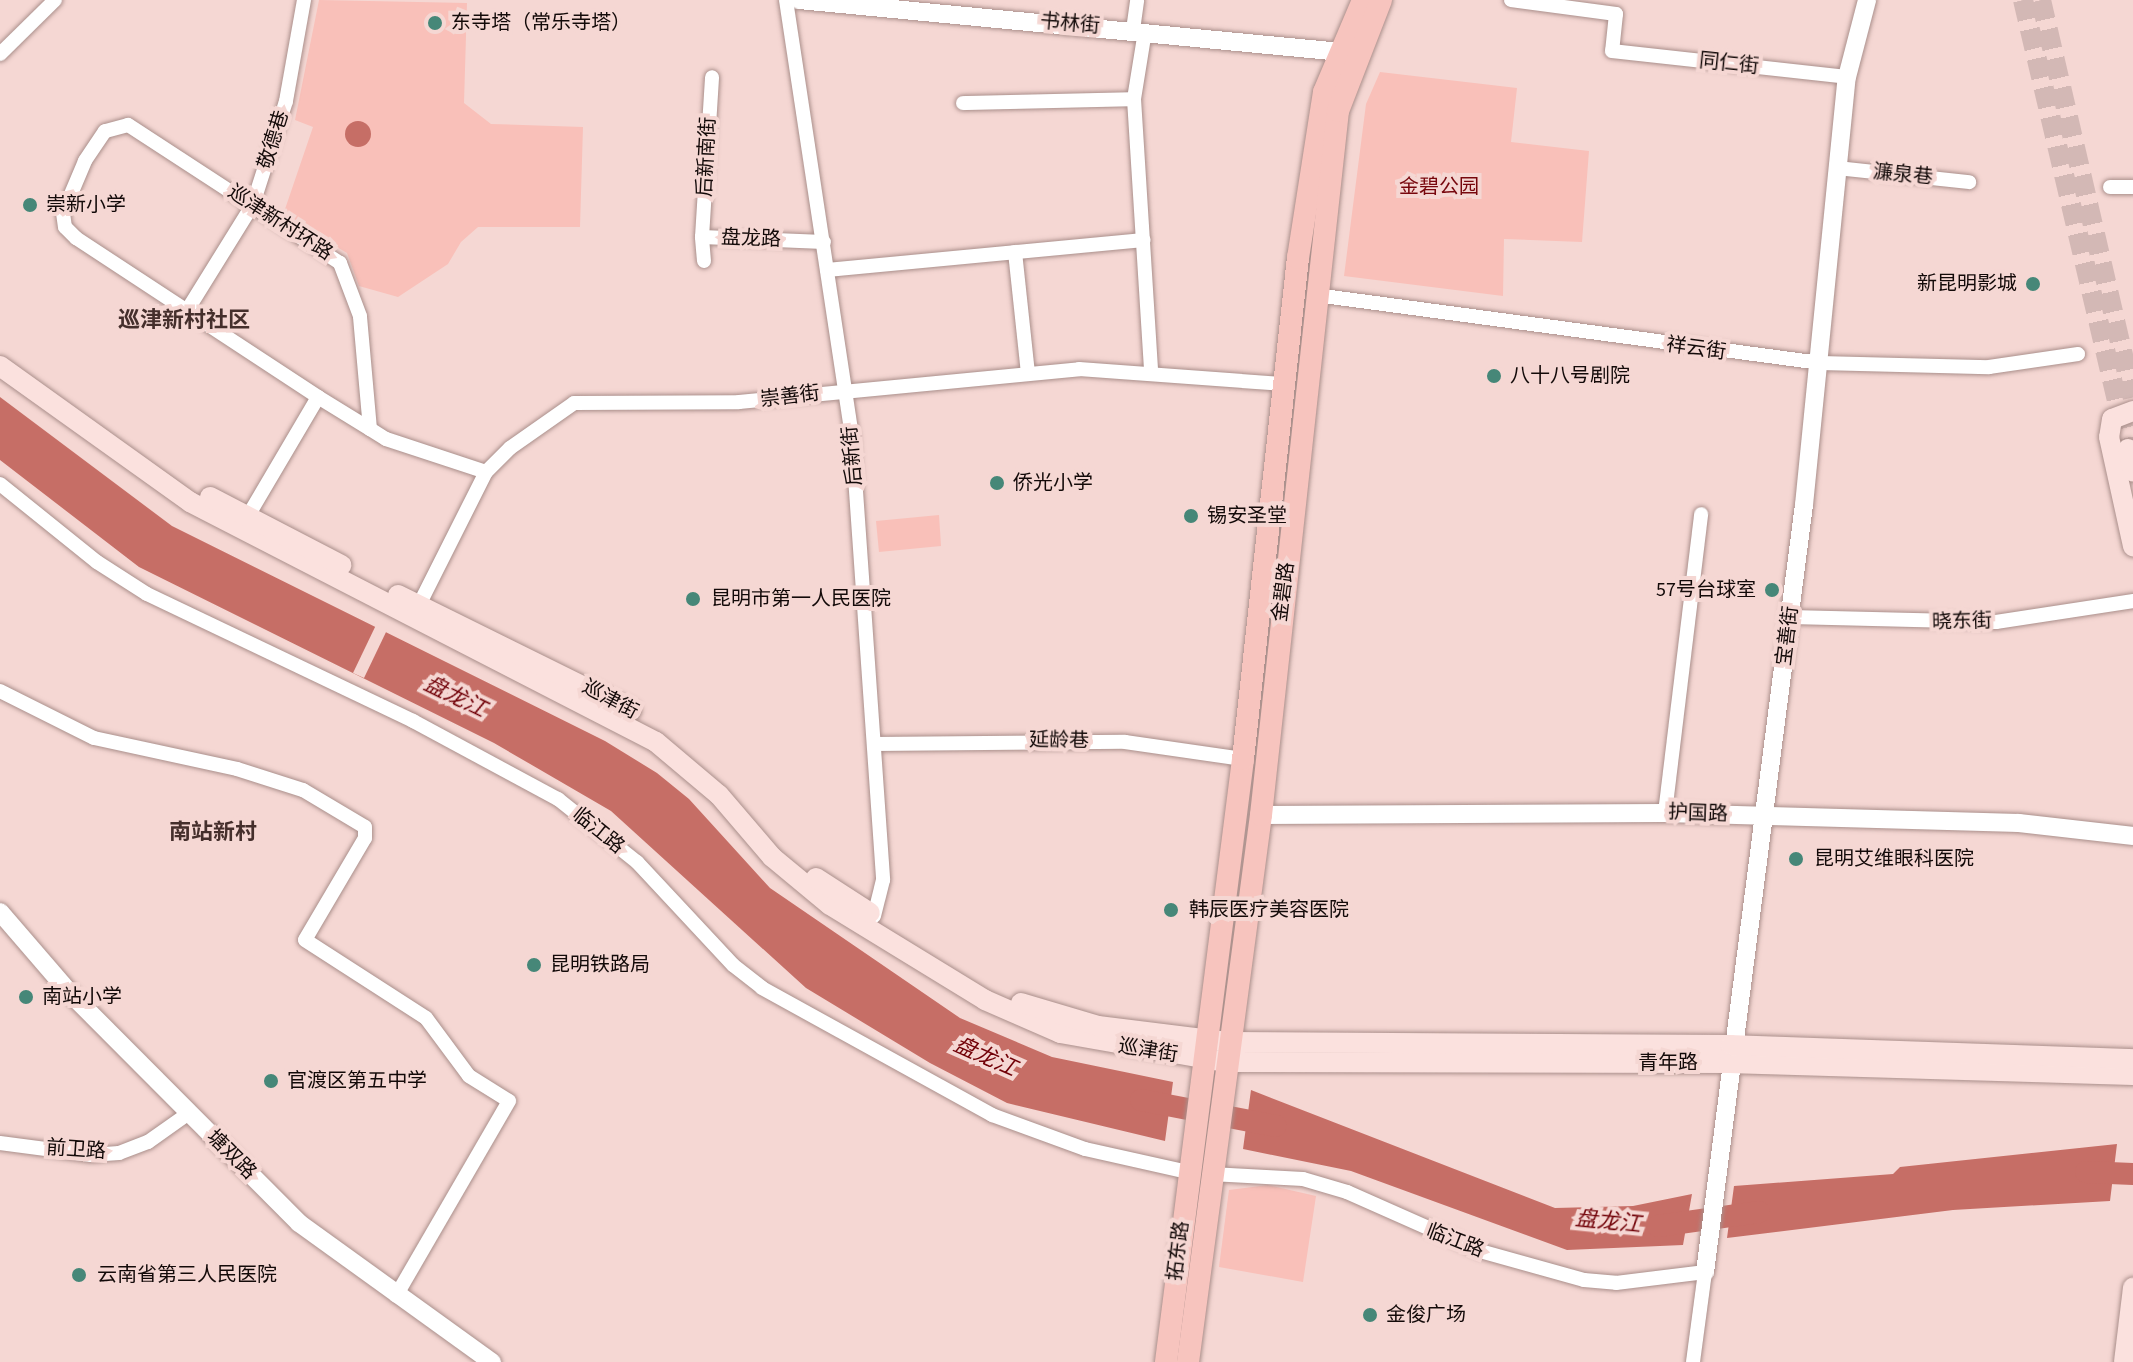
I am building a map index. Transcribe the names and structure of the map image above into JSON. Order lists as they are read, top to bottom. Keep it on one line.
{"streets":{"main road":["金碧路","巡津街","青年路","拓东路"],"street":["书林街","同仁街","敬德巷","后新南街","濂泉巷","巡津新村环路","盘龙路","祥云街","崇善街","后新街","晓东街","宝善街","延龄巷","护国路","临江路","前卫路","塘双路"]},"crossings":[["书林街","金碧路"],["同仁街","宝善街"],["敬德巷","巡津新村环路"],["后新南街","盘龙路"],["濂泉巷","宝善街"],["盘龙路","后新街"],["祥云街","金碧路"],["祥云街","宝善街"],["崇善街","后新街"],["崇善街","金碧路"],["崇善街","巡津街"],["后新街","巡津街"],["后新街","延龄巷"],["金碧路","巡津街"],["金碧路","延龄巷"],["金碧路","护国路"],["金碧路","青年路"],["金碧路","拓东路"],["晓东街","宝善街"],["宝善街","护国路"],["宝善街","临江路"],["宝善街","青年路"],["巡津街","青年路"],["临江路","拓东路"],["前卫路","塘双路"]],"districts":["巡津新村社区","南站新村"],"water":["盘龙江"],"parks":["金碧公园"],"places":["东寺塔（常乐寺塔）","崇新小学","新昆明影城","八十八号剧院","侨光小学","锡安圣堂","57号台球室","昆明市第一人民医院","昆明艾维眼科医院","韩辰医疗美容医院","昆明铁路局","南站小学","官渡区第五中学","云南省第三人民医院","金俊广场"]}
